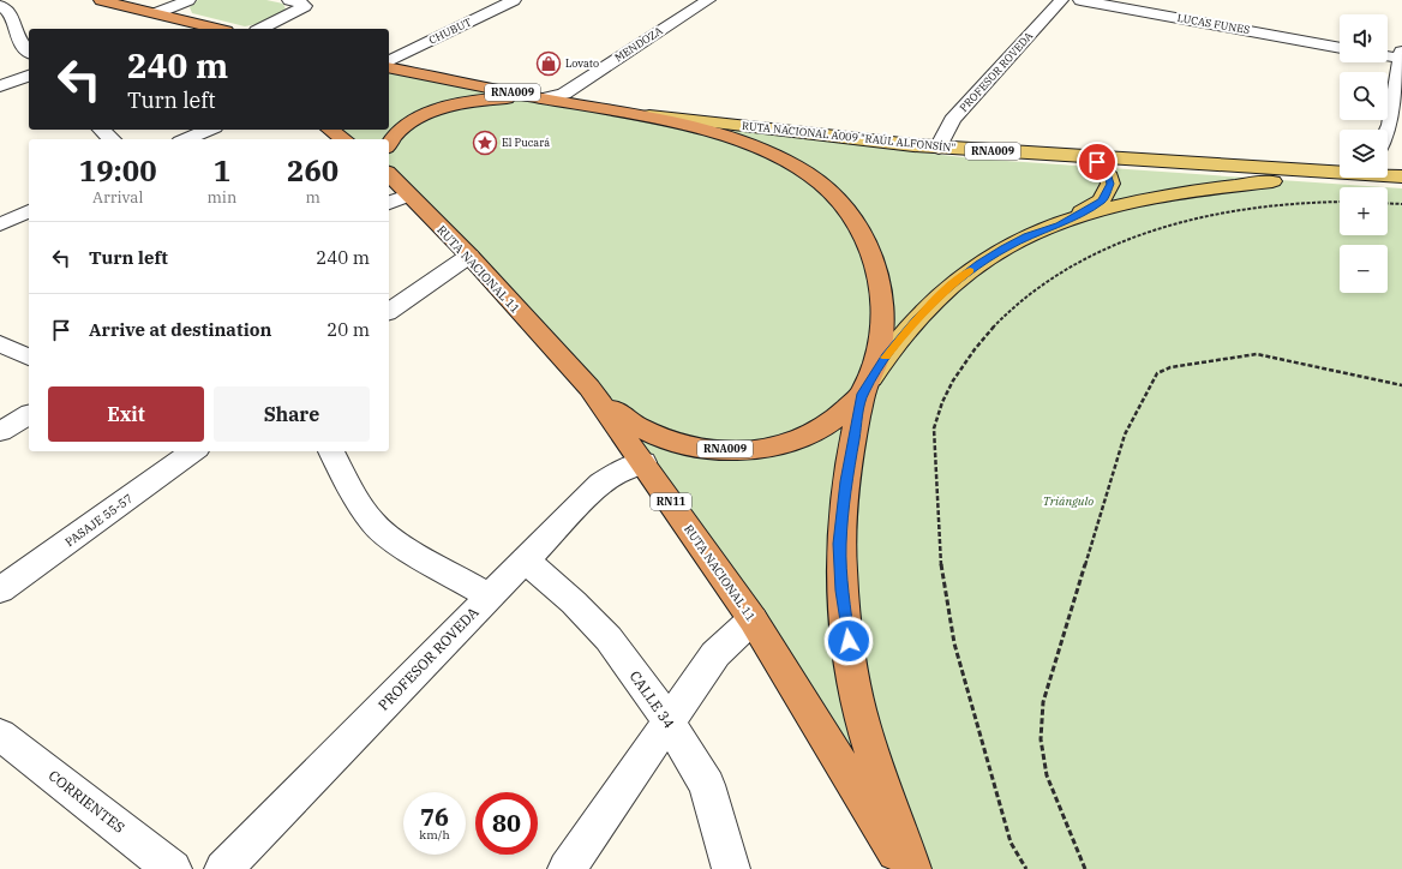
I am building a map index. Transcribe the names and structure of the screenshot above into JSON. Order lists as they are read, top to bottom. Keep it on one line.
{"streets":{"highway":["RNA009","RUTA NACIONAL A009 \"RAÚL ALFONSÍN\"","RUTA NACIONAL 11","RN11"],"street":["LUCAS FUNES","CHUBUT","MENDOZA","PROFESOR ROVEDA","PASAJE 55-57","CALLE 34","CORRIENTES"]},"crossings":[["MENDOZA","RNA009"],["MENDOZA","RUTA NACIONAL A009 \"RAÚL ALFONSÍN\""],["PROFESOR ROVEDA","RUTA NACIONAL A009 \"RAÚL ALFONSÍN\""],["PROFESOR ROVEDA","RUTA NACIONAL 11"],["PROFESOR ROVEDA","CALLE 34"],["RNA009","RUTA NACIONAL A009 \"RAÚL ALFONSÍN\""],["RNA009","RUTA NACIONAL 11"]],"parks":["Triángulo"],"places":{"shop":["Lovato"],"place":["El Pucará"]},"page":{"map_buttons":["+","−"],"turn":["240 m","Turn left"],"eta":["19:00","Arrival","1","min","260","m"],"list":[{"name":"Turn left","value":"240 m"},{"name":"Arrive at destination","value":"20 m"}],"buttons":["Exit","Share"],"speed":"76 km/h","limit":"80"}}
